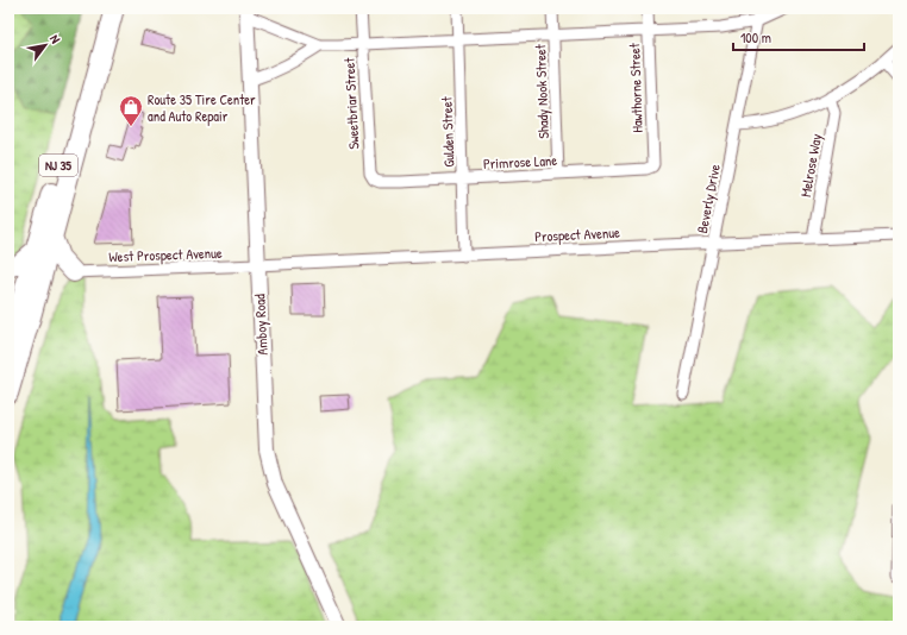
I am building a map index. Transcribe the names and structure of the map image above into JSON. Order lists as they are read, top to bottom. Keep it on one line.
{"streets":{"highway":["NJ 35"],"main road":["Amboy Road"],"street":["Hawthorne Street","Shady Nook Street","Sweetbriar Street","Gulden Street","Primrose Lane","Melrose Way","Beverly Drive","Prospect Avenue","West Prospect Avenue"]},"crossings":[["Hawthorne Street","Primrose Lane"],["Shady Nook Street","Primrose Lane"],["Sweetbriar Street","Primrose Lane"],["Gulden Street","Primrose Lane"],["Gulden Street","Prospect Avenue"],["Melrose Way","Prospect Avenue"],["Beverly Drive","Prospect Avenue"],["Prospect Avenue","West Prospect Avenue"],["Prospect Avenue","Amboy Road"],["West Prospect Avenue","Amboy Road"]],"places":{"shop":["Route 35 Tire Center and Auto Repair"]},"scale_bar":"100 m","north":"top right"}
